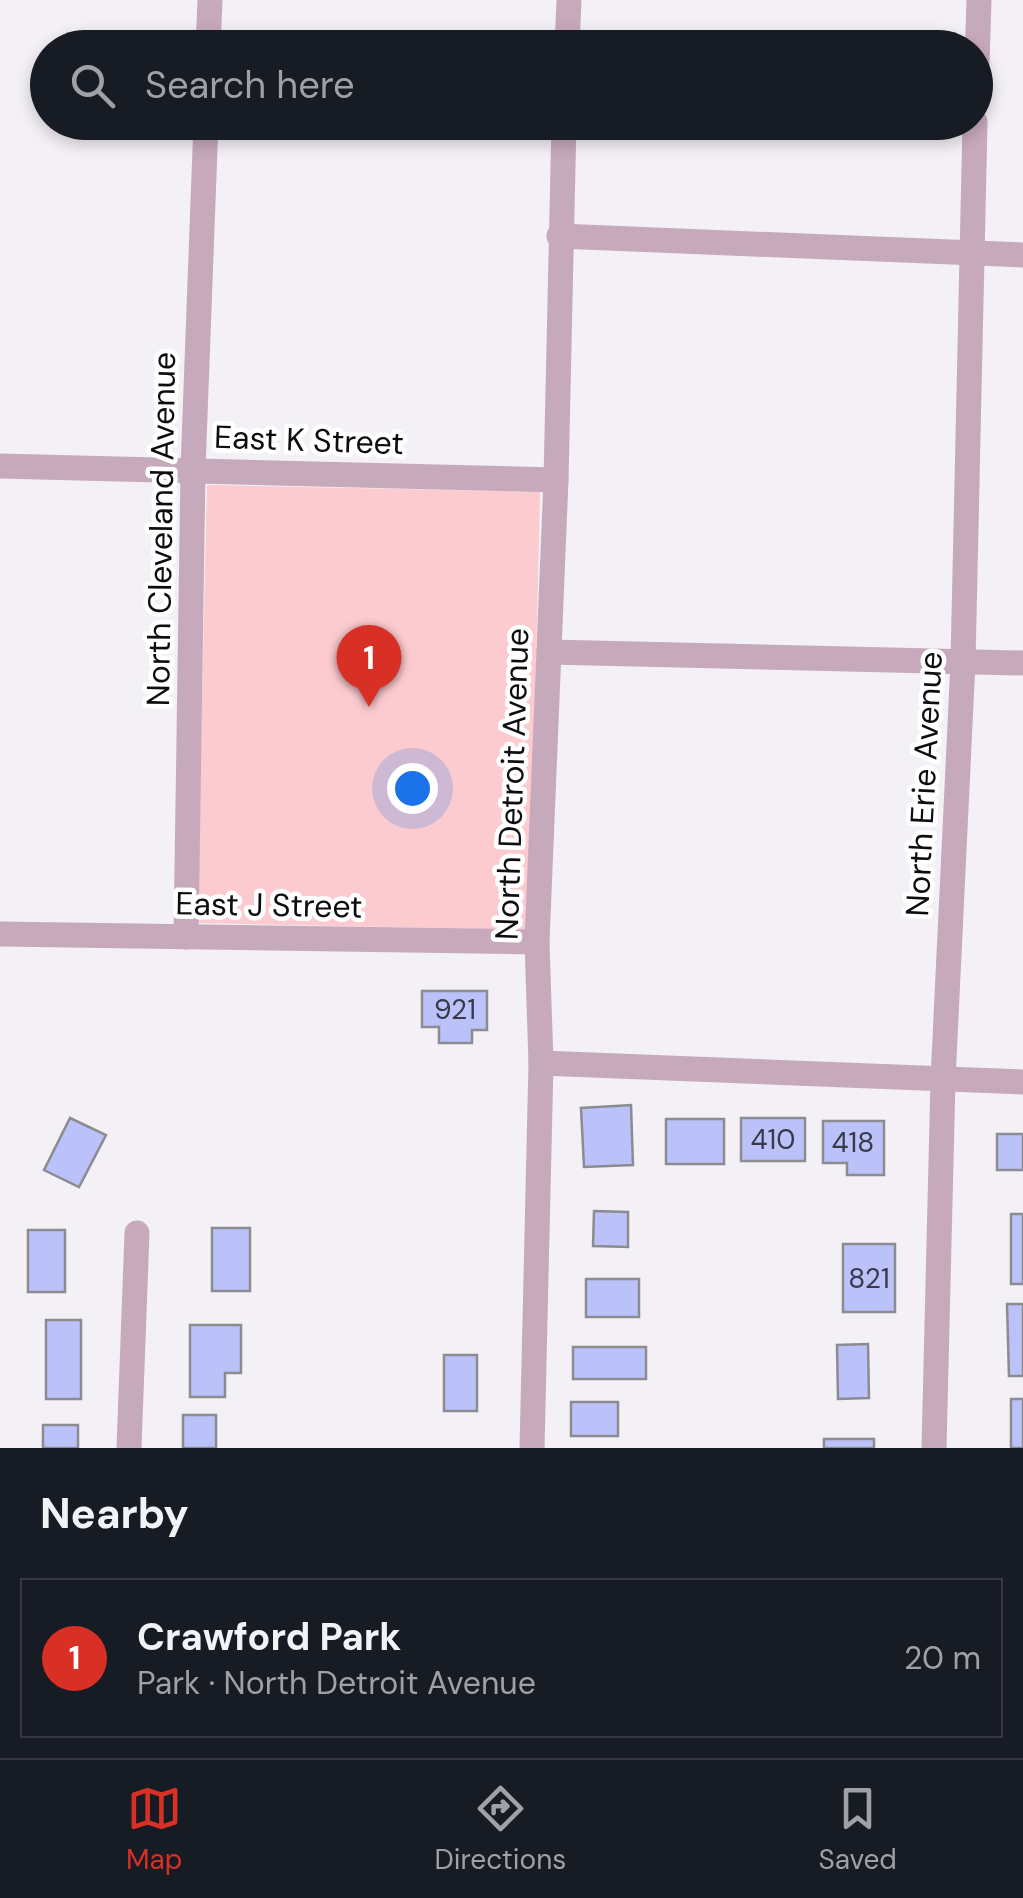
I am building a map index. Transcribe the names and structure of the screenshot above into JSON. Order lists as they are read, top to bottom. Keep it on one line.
{"streets":{"street":["East K Street","North Cleveland Avenue","North Detroit Avenue","North Erie Avenue","East J Street"]},"crossings":[["East K Street","North Cleveland Avenue"],["East K Street","North Detroit Avenue"],["North Cleveland Avenue","East J Street"],["North Detroit Avenue","East J Street"]],"house_numbers":["921","410","418","821"],"page":{"search":"Search here","pins":"1","heading":"Nearby","list":[{"mark":"1","name":"Crawford Park","note":"Park · North Detroit Avenue","value":"20 m"}],"nav":["Map","Directions","Saved"]}}
